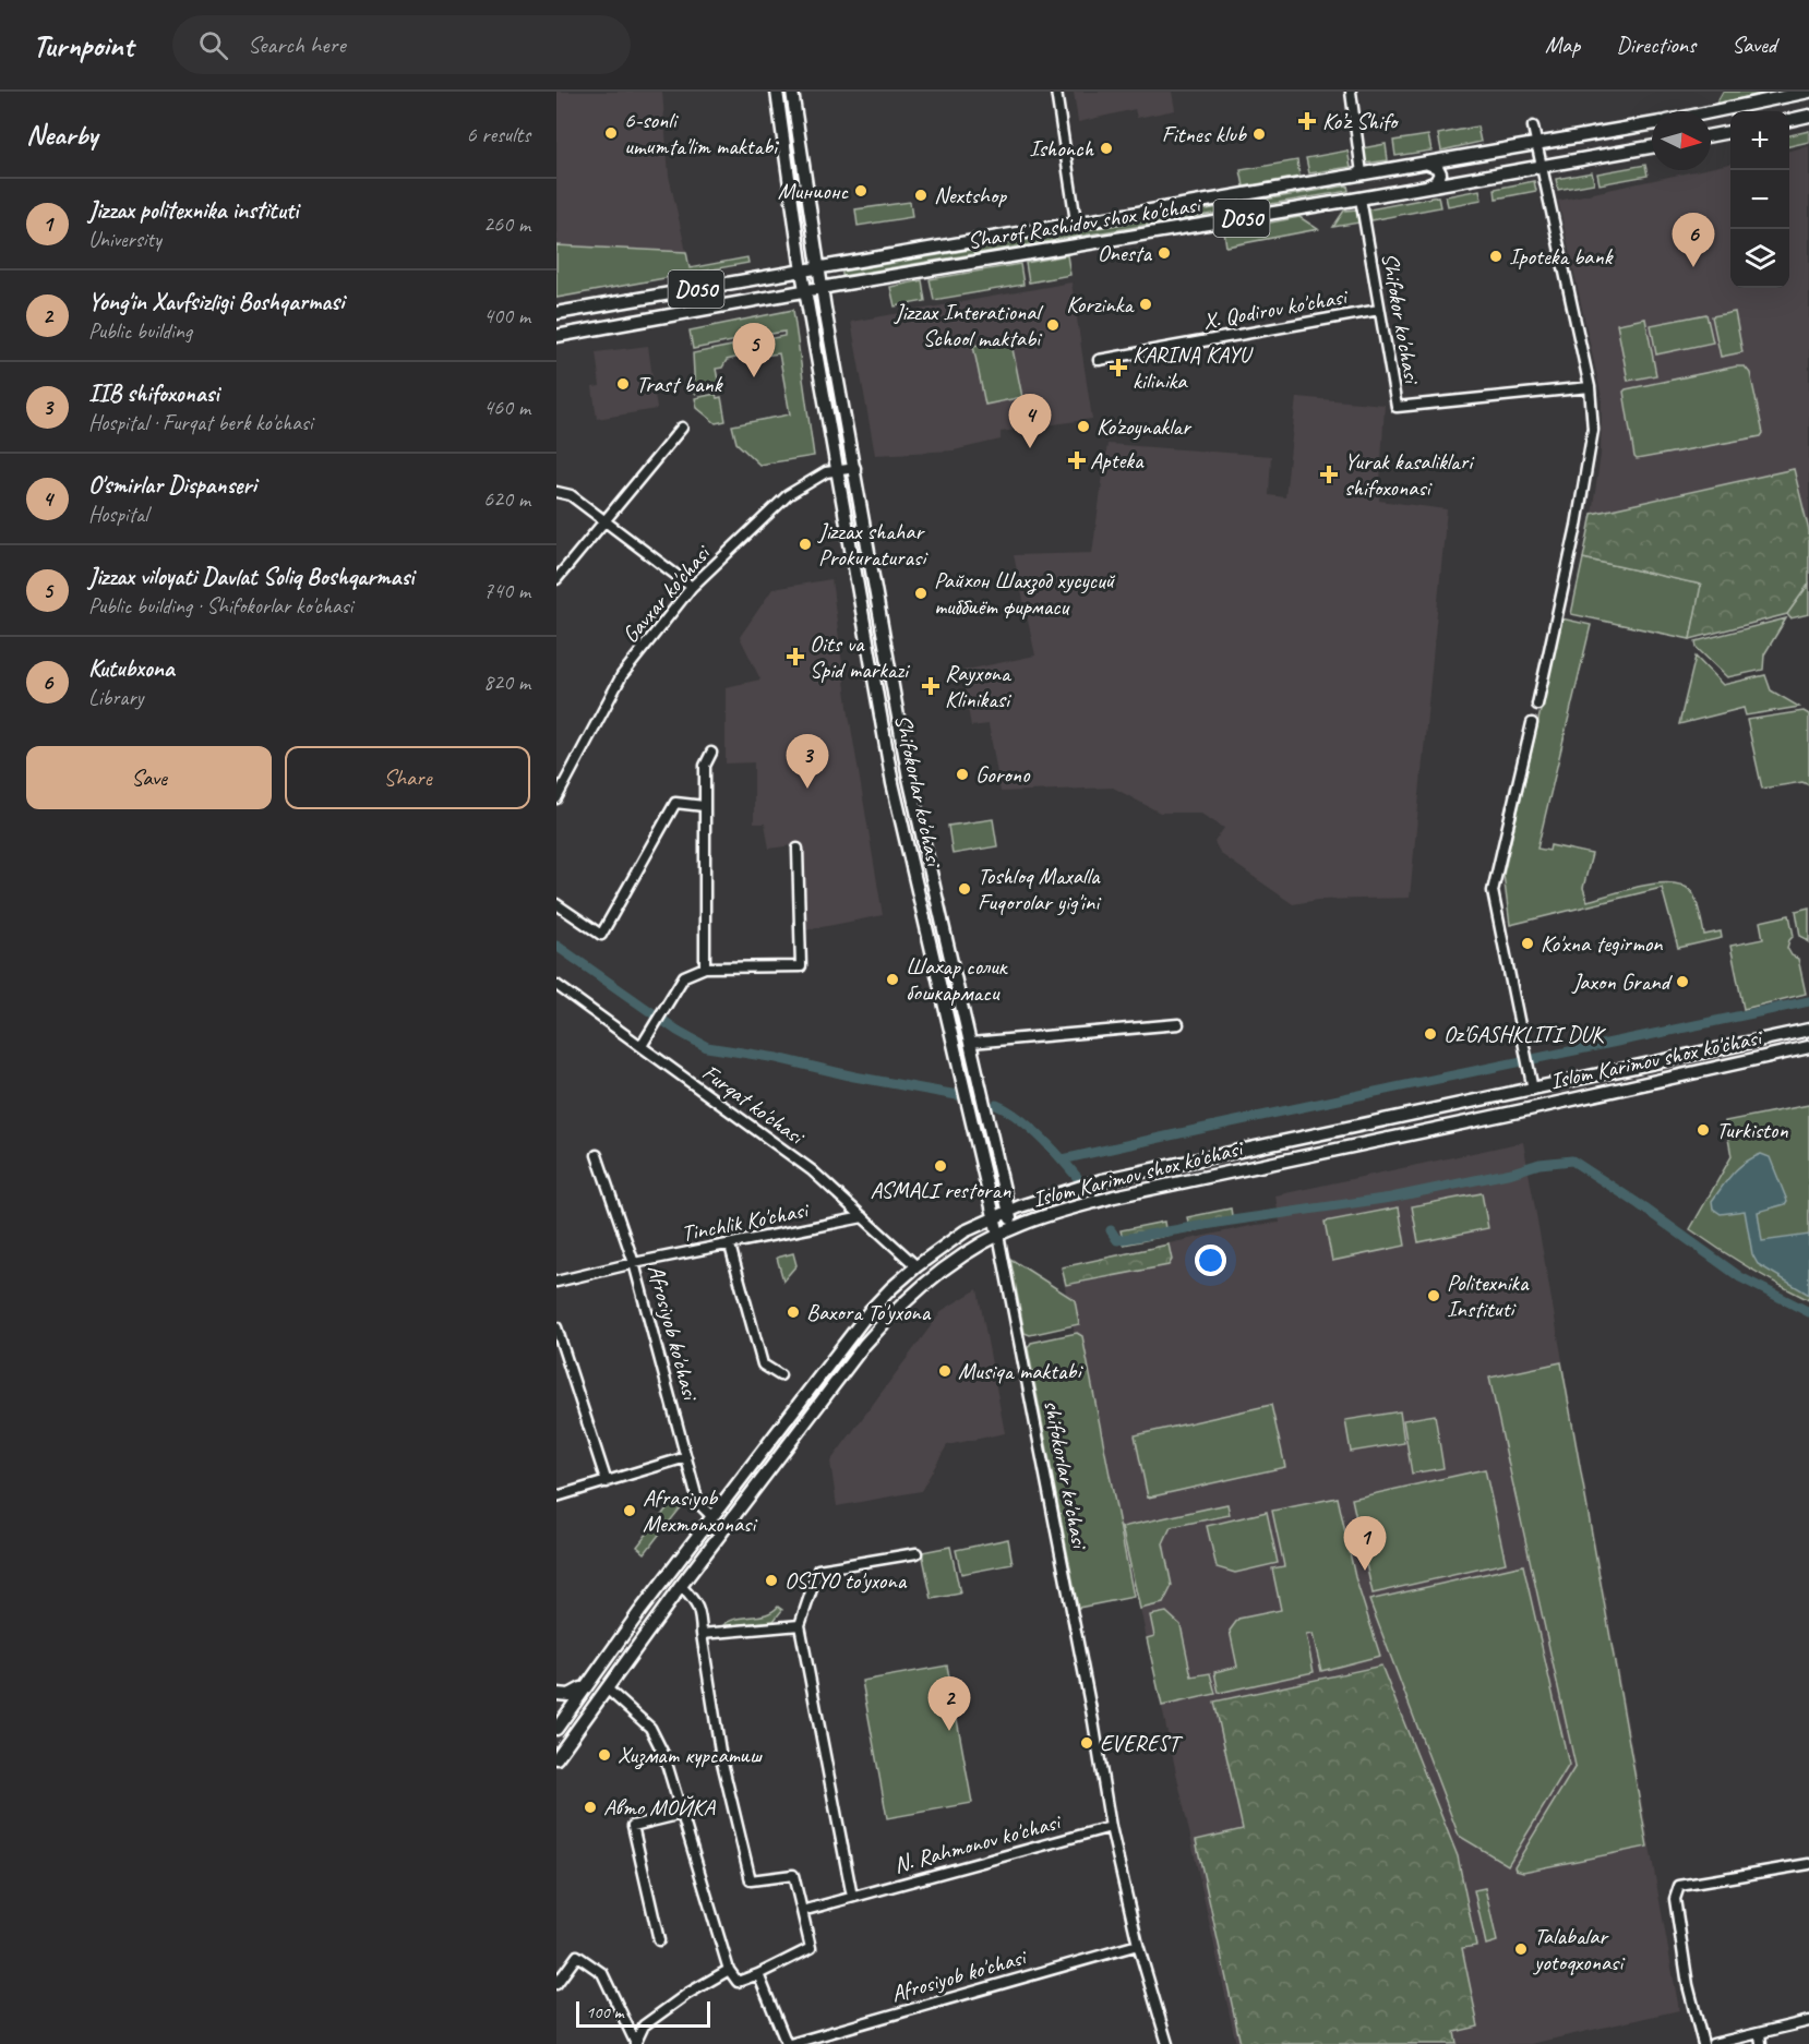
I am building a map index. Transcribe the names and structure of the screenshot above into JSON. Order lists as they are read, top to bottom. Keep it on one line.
{"streets":{"main road":["D050","Sharof Rashidov shox ko'chasi","Shifokorlar ko'chasi","Islom Karimov shox ko'chasi"],"street":["X. Qodirov ko'chasi","Shifokor ko'chasi","Gavxar ko'chasi","Furqat ko'chasi","Tinchlik Ko'chasi","Afrosiyob ko'chasi","shifokorlar ko'chasi","N. Rahmonov ko'chasi"]},"crossings":[["D050","Sharof Rashidov shox ko'chasi"],["D050","Shifokorlar ko'chasi"],["Sharof Rashidov shox ko'chasi","Shifokor ko'chasi"],["Sharof Rashidov shox ko'chasi","Shifokorlar ko'chasi"],["X. Qodirov ko'chasi","Shifokor ko'chasi"],["Gavxar ko'chasi","Shifokorlar ko'chasi"],["Shifokorlar ko'chasi","Islom Karimov shox ko'chasi"],["Shifokorlar ko'chasi","shifokorlar ko'chasi"],["Islom Karimov shox ko'chasi","Furqat ko'chasi"],["Islom Karimov shox ko'chasi","Afrosiyob ko'chasi"],["Islom Karimov shox ko'chasi","shifokorlar ko'chasi"],["Furqat ko'chasi","Tinchlik Ko'chasi"],["Tinchlik Ko'chasi","Afrosiyob ko'chasi"],["Afrosiyob ko'chasi","shifokorlar ko'chasi"],["shifokorlar ko'chasi","N. Rahmonov ko'chasi"]],"places":{"health":["Ko’z Shifo","KARINA KAYU kilinika","Apteka","Yurak kasaliklari shifoxonasi","Oits va Spid markazi","Rayxona Klinikasi"],"other":["6-sonli umumta'lim maktabi","Fitnes klub","Ishonch","Минионс","Nextshop","Onesta","Ipoteka bank","Korzinka","Jizzax Interational School maktabi","Trast bank","Ko'zoynaklar","Jizzax shahar Prokuraturasi","Райхон Шахзод хусусий тиббиёт фирмаси","Gorono","Toshloq Maxalla Fuqorolar yig'ini","Ko'xna tegirmon","Шахар солик бошкармаси","Jaxon Grand","Oz'GASHKLITI DUK","Turkiston","ASMALI restoran","Politexnika Instituti","Baxora To'yxona","Musiqa maktabi","Afrasiyob Mexmonxonasi","OSIYO to'yxona","EVEREST","Хизмат курсатиш","Авто МОЙКА","Talabalar yotoqxonasi"]},"scale_bar":"100 m","north":"right","page":{"header":"Turnpoint","search":"Search here","nav":["Map","Directions","Saved"],"heading":["Nearby","6 results"],"map_buttons":["+","−"],"list":[{"mark":"1","name":"Jizzax politexnika instituti","note":"University","value":"260 m"},{"mark":"2","name":"Yong'in Xavfsizligi Boshqarmasi","note":"Public building","value":"400 m"},{"mark":"3","name":"IIB shifoxonasi","note":"Hospital · Furqat berk ko'chasi","value":"460 m"},{"mark":"4","name":"O'smirlar Dispanseri","note":"Hospital","value":"620 m"},{"mark":"5","name":"Jizzax viloyati Davlat Soliq Boshqarmasi","note":"Public building · Shifokorlar ko'chasi","value":"740 m"},{"mark":"6","name":"Kutubxona","note":"Library","value":"820 m"}],"pins":["6","5","4","3","1","2"],"buttons":["Save","Share"],"scale":"100 m"}}
